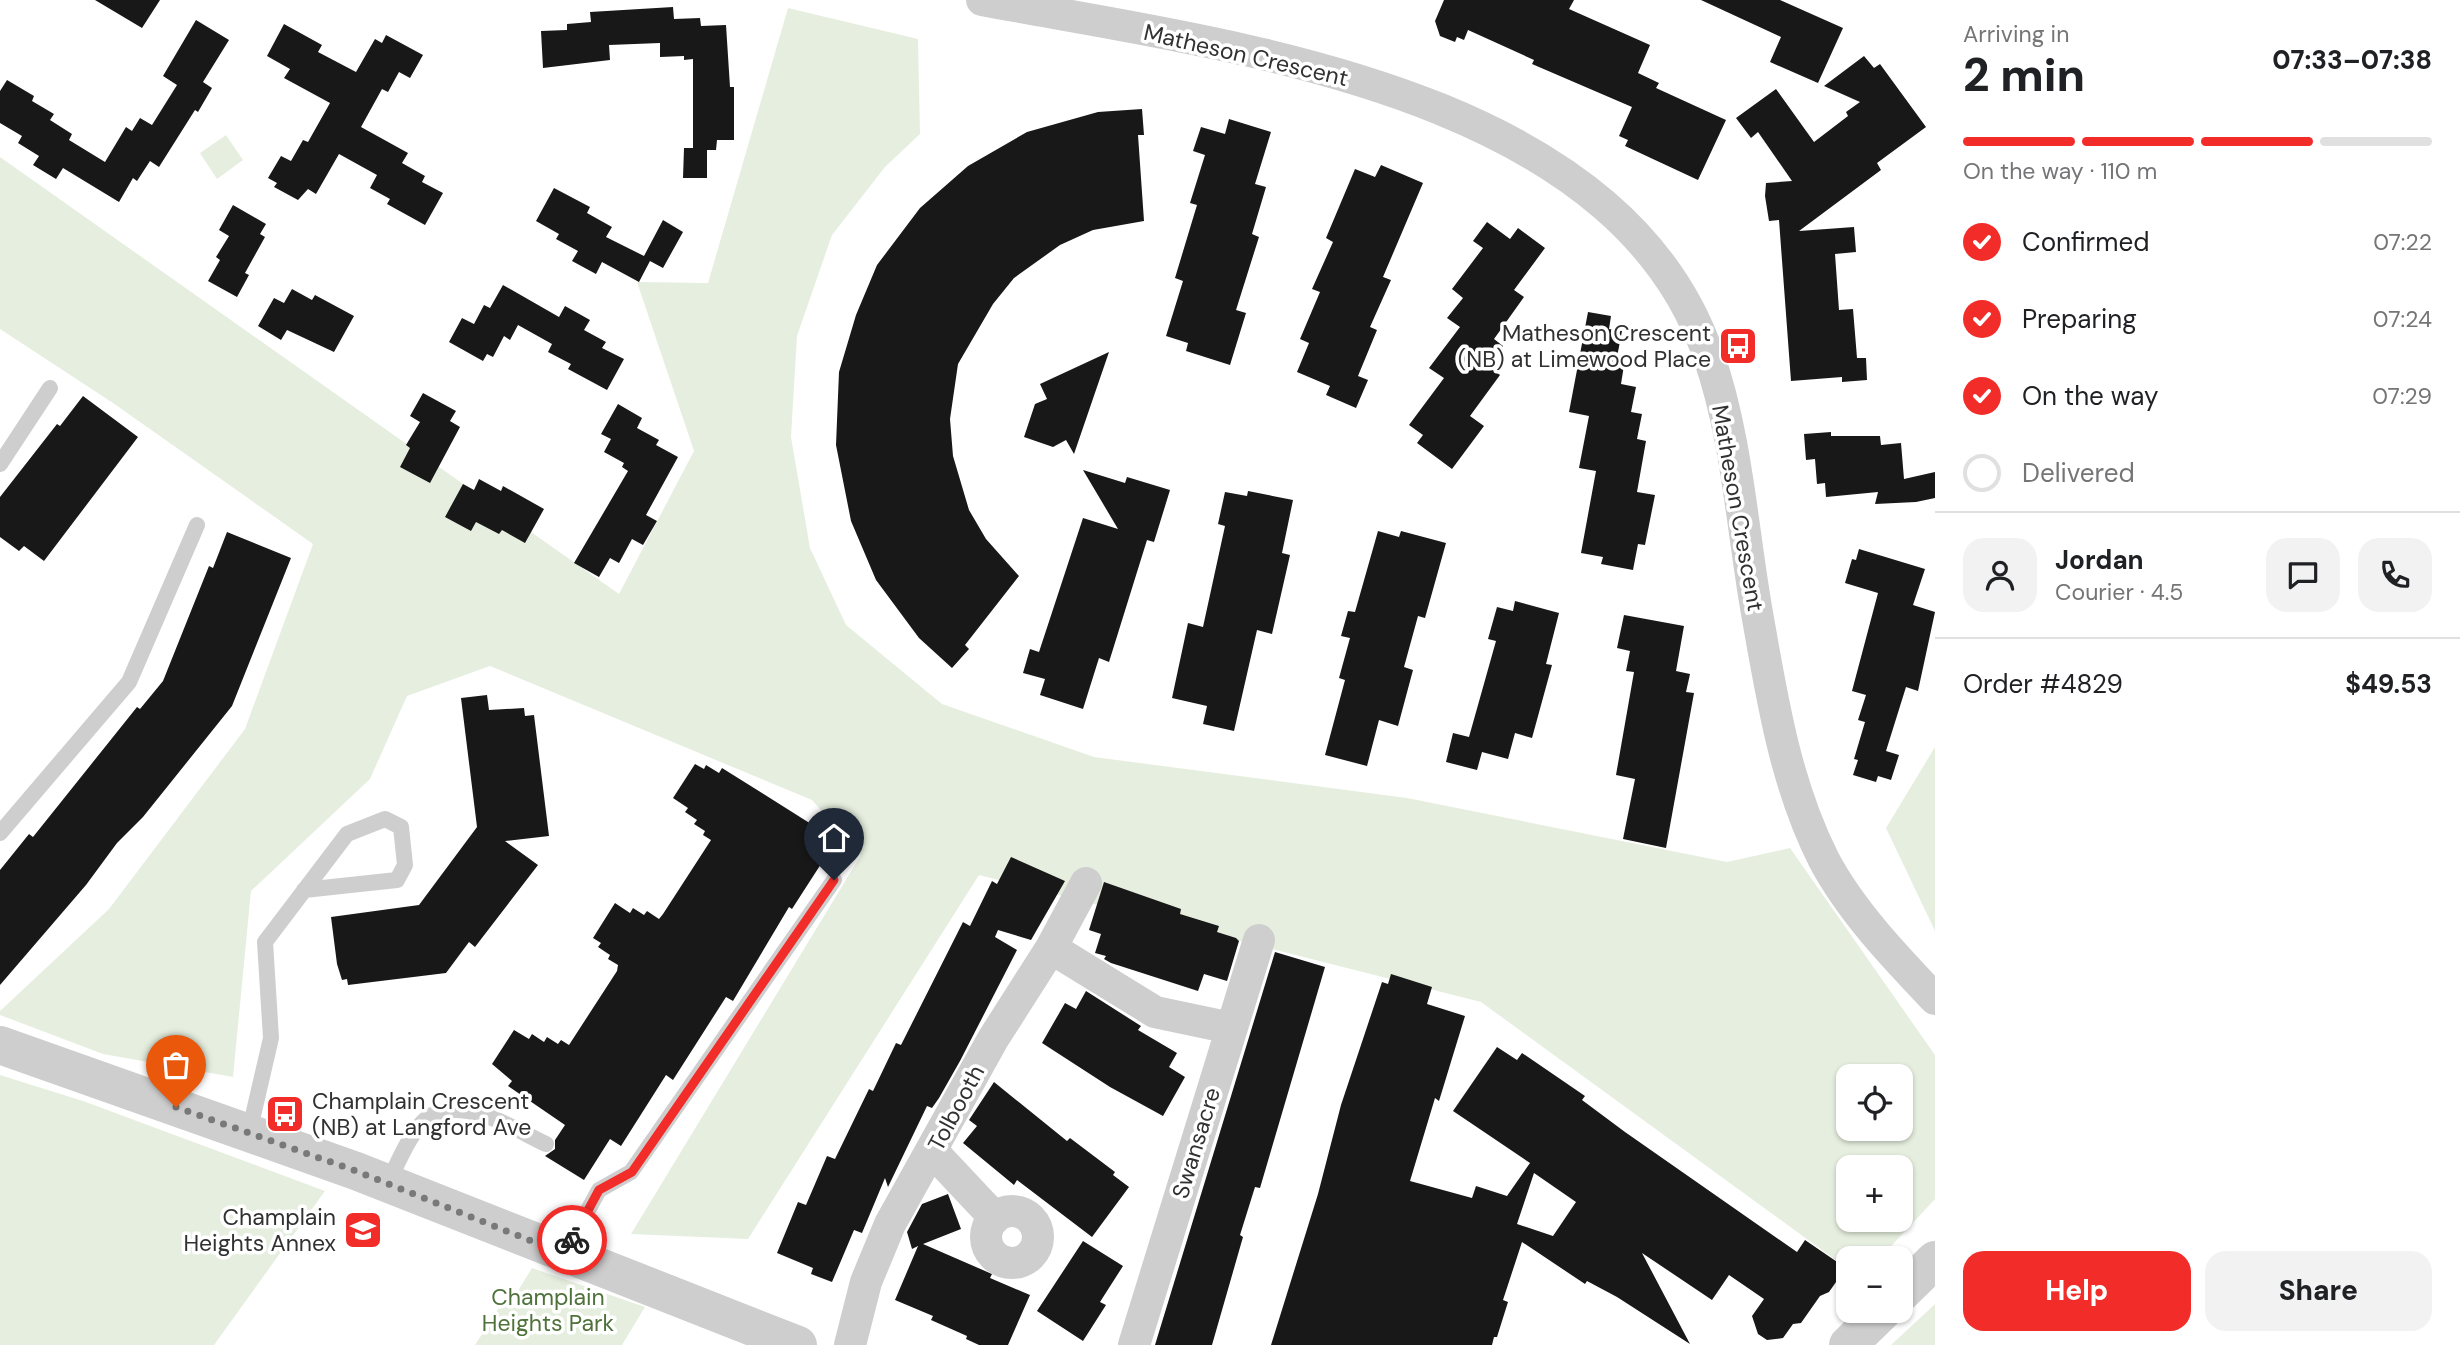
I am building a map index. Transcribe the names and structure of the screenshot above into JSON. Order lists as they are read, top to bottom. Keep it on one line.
{"streets":{"street":["Matheson Crescent","Tolbooth","Swansacre"]},"parks":["Champlain Heights Park"],"places":{"bus stop":["Matheson Crescent (NB) at Limewood Place","Champlain Crescent (NB) at Langford Ave"],"school or university":["Champlain Heights Annex"]},"page":{"heading":["2 min","Arriving in","07:33–07:38"],"panel":["Jordan","Courier · 4.5","Order #4829","$49.53"],"bar":"On the way · 110 m","list":[["Confirmed","07:22"],["Preparing","07:24"],["On the way","07:29"],"Delivered"],"map_buttons":["+","−"],"buttons":["Help","Share"]}}
